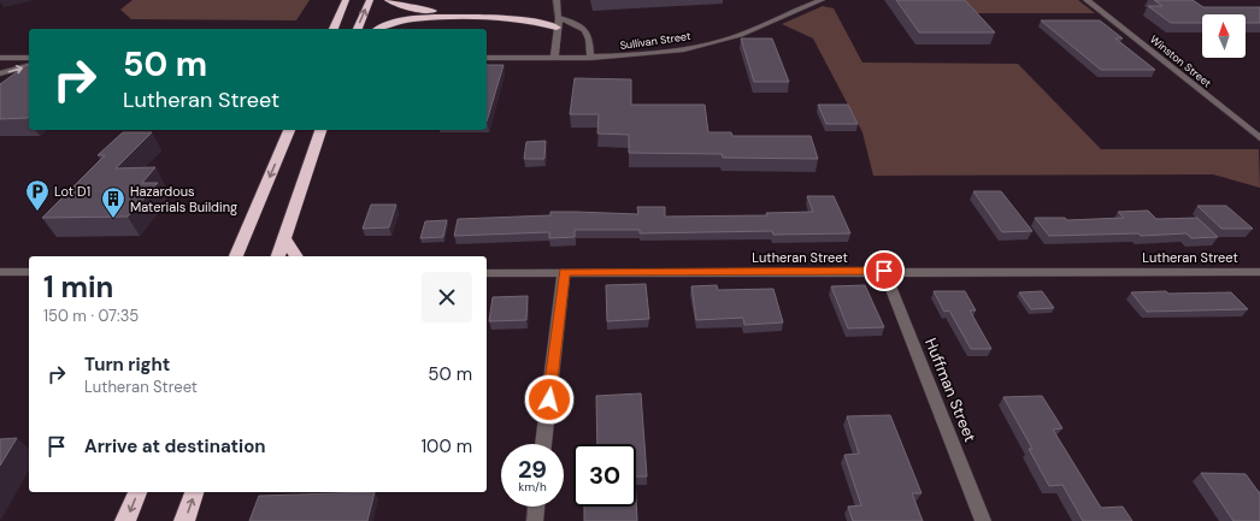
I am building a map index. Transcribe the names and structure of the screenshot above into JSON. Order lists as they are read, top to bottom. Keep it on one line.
{"streets":{"street":["Sullivan Street","Winston Street","Lutheran Street","Huffman Street"]},"crossings":[["Lutheran Street","Huffman Street"]],"places":{"parking":["Lot D1"],"building":["Hazardous Materials Building"]},"north":"top","page":{"turn":["50 m","Lutheran Street"],"heading":["1 min","150 m · 07:35"],"list":[{"name":"Turn right","note":"Lutheran Street","value":"50 m"},{"name":"Arrive at destination","value":"100 m"}],"speed":"29 km/h","limit":"30"}}
